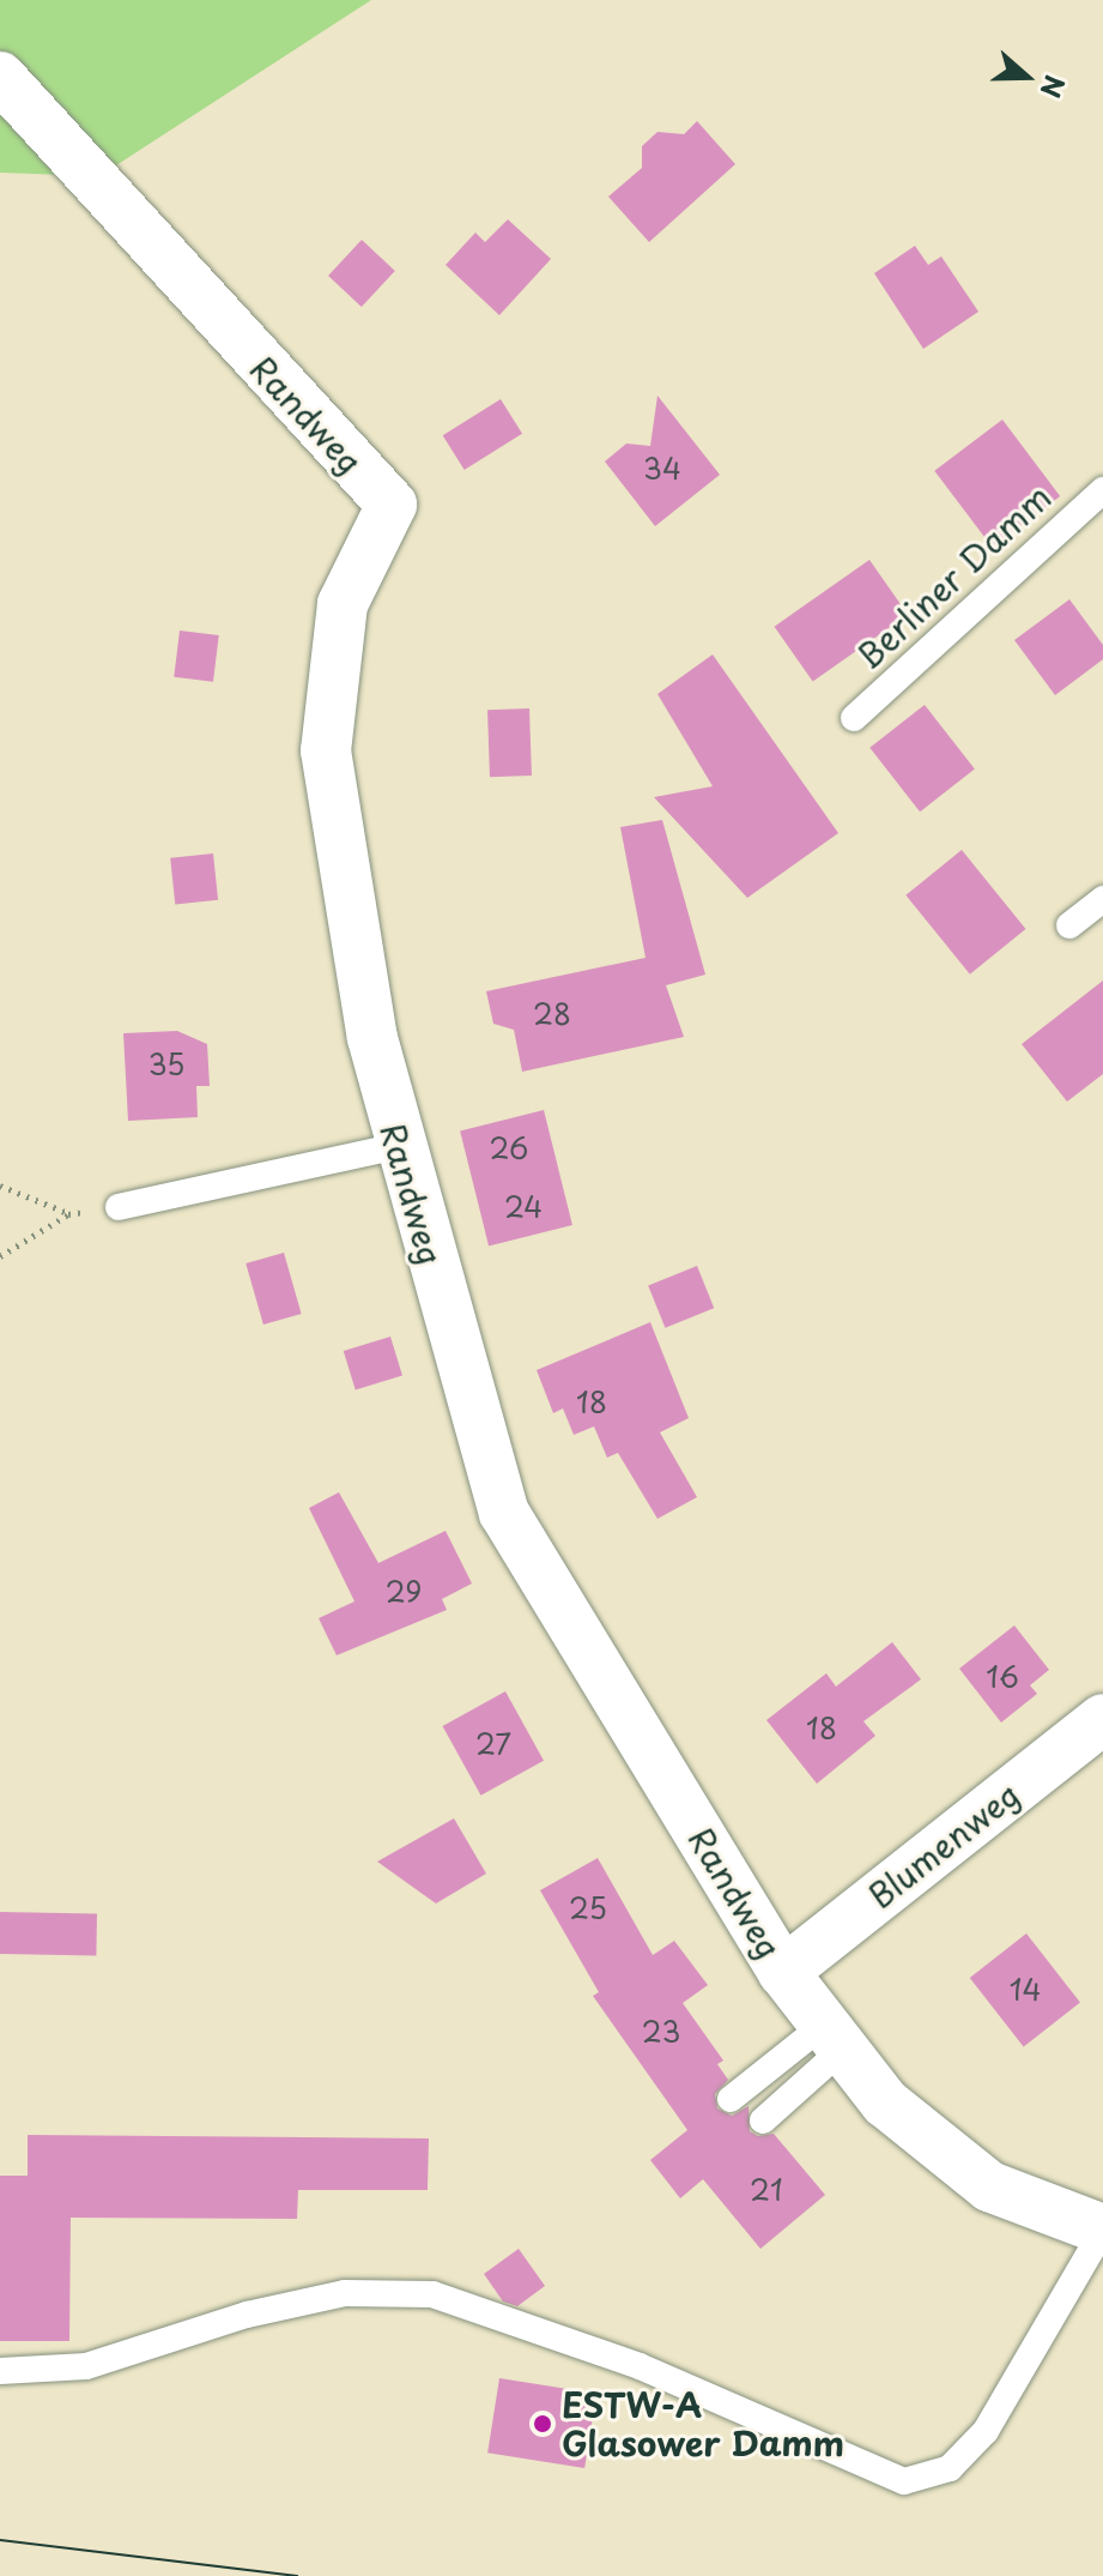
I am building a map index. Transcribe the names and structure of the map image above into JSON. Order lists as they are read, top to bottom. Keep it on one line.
{"streets":{"street":["Randweg","Blumenweg"],"lane":["Berliner Damm"]},"crossings":[["Randweg","Blumenweg"]],"places":["ESTW-A Glasower Damm"],"house_numbers":["34","28","35","26","24","18","29","16","18","27","25","14","23","21"],"north":"right"}
